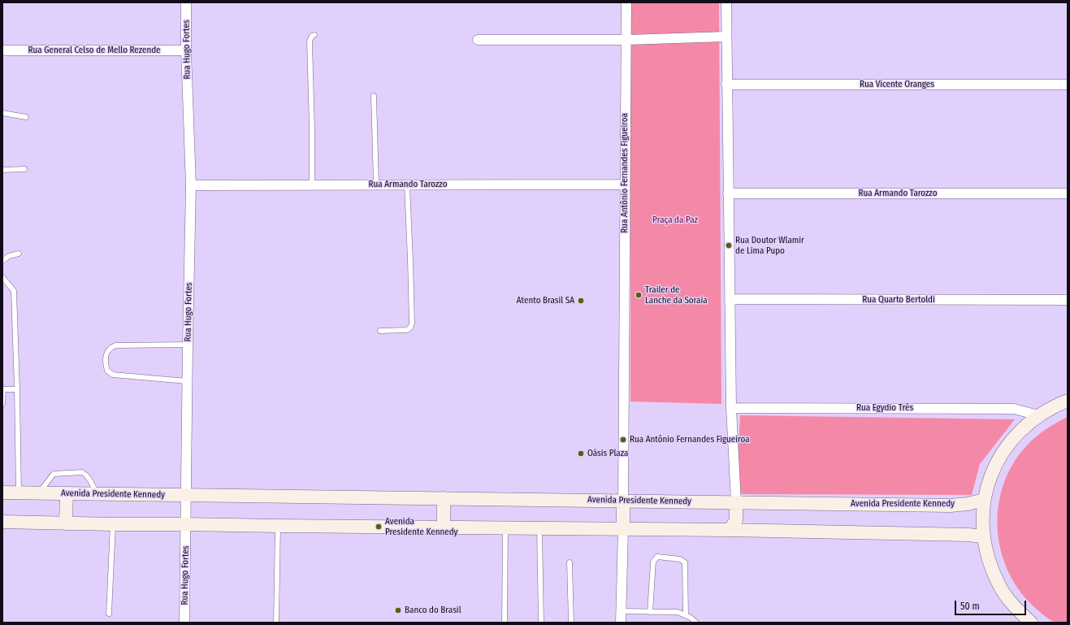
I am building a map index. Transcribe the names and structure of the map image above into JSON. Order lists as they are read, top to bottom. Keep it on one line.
{"streets":{"main road":["Avenida Presidente Kennedy"],"street":["Rua Hugo Fortes","Rua General Celso de Mello Rezende","Rua Vicente Oranges","Rua Antônio Fernandes Figueiroa","Rua Armando Tarozzo","Rua Quarto Bertoldi","Rua Egydio Três"]},"crossings":[["Rua Hugo Fortes","Rua General Celso de Mello Rezende"],["Rua Hugo Fortes","Rua Armando Tarozzo"],["Rua Hugo Fortes","Avenida Presidente Kennedy"],["Rua Antônio Fernandes Figueiroa","Rua Armando Tarozzo"],["Rua Antônio Fernandes Figueiroa","Avenida Presidente Kennedy"]],"parks":["Praça da Paz"],"places":["Rua Doutor Wlamir de Lima Pupo","Trailer de Lanche da Soraia","Atento Brasil SA","Rua Antônio Fernandes Figueiroa","Oásis Plaza","Avenida Presidente Kennedy","Banco do Brasil"],"scale_bar":"50 m"}
